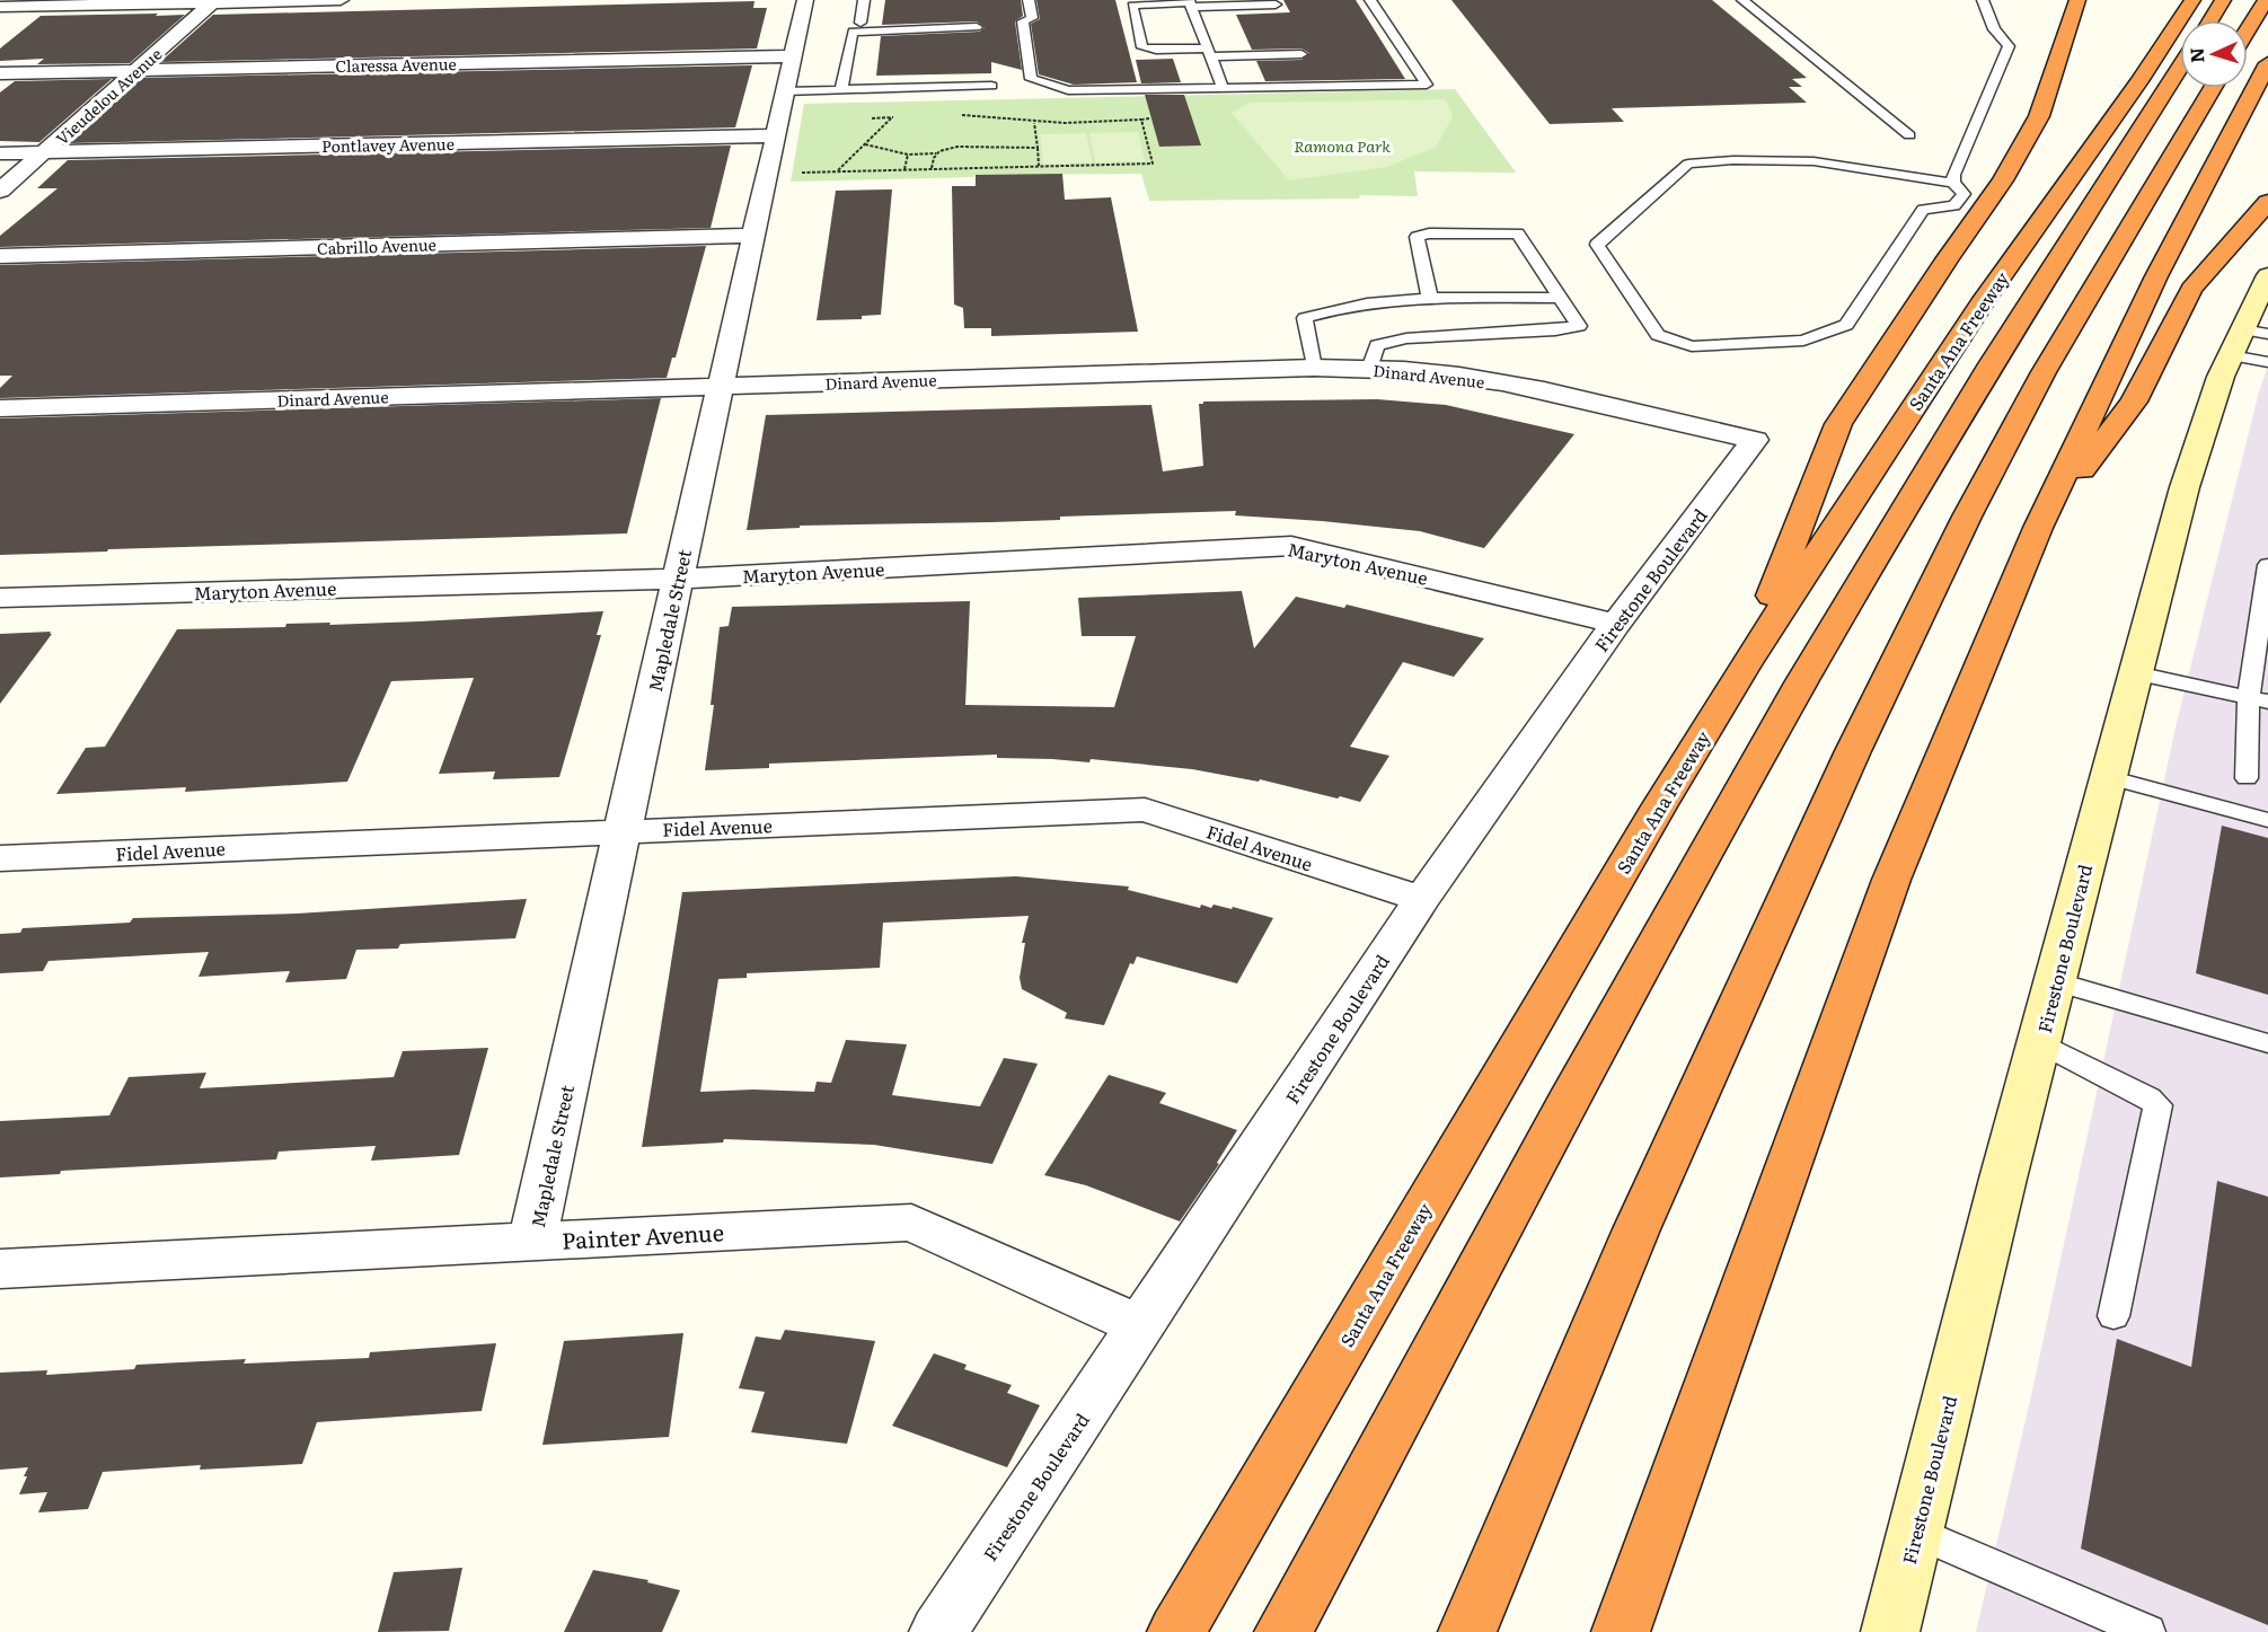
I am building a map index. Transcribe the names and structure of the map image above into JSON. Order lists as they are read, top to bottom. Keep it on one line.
{"streets":{"highway":["Santa Ana Freeway"],"street":["Claressa Avenue","Vieudelou Avenue","Pontlavey Avenue","Cabrillo Avenue","Dinard Avenue","Maryton Avenue","Firestone Boulevard","Mapledale Street","Fidel Avenue","Painter Avenue"]},"crossings":[["Claressa Avenue","Vieudelou Avenue"],["Claressa Avenue","Mapledale Street"],["Vieudelou Avenue","Pontlavey Avenue"],["Pontlavey Avenue","Mapledale Street"],["Cabrillo Avenue","Mapledale Street"],["Dinard Avenue","Firestone Boulevard"],["Dinard Avenue","Mapledale Street"],["Maryton Avenue","Firestone Boulevard"],["Maryton Avenue","Mapledale Street"],["Firestone Boulevard","Fidel Avenue"],["Firestone Boulevard","Painter Avenue"],["Mapledale Street","Fidel Avenue"],["Mapledale Street","Painter Avenue"]],"parks":["Ramona Park"],"north":"left"}
